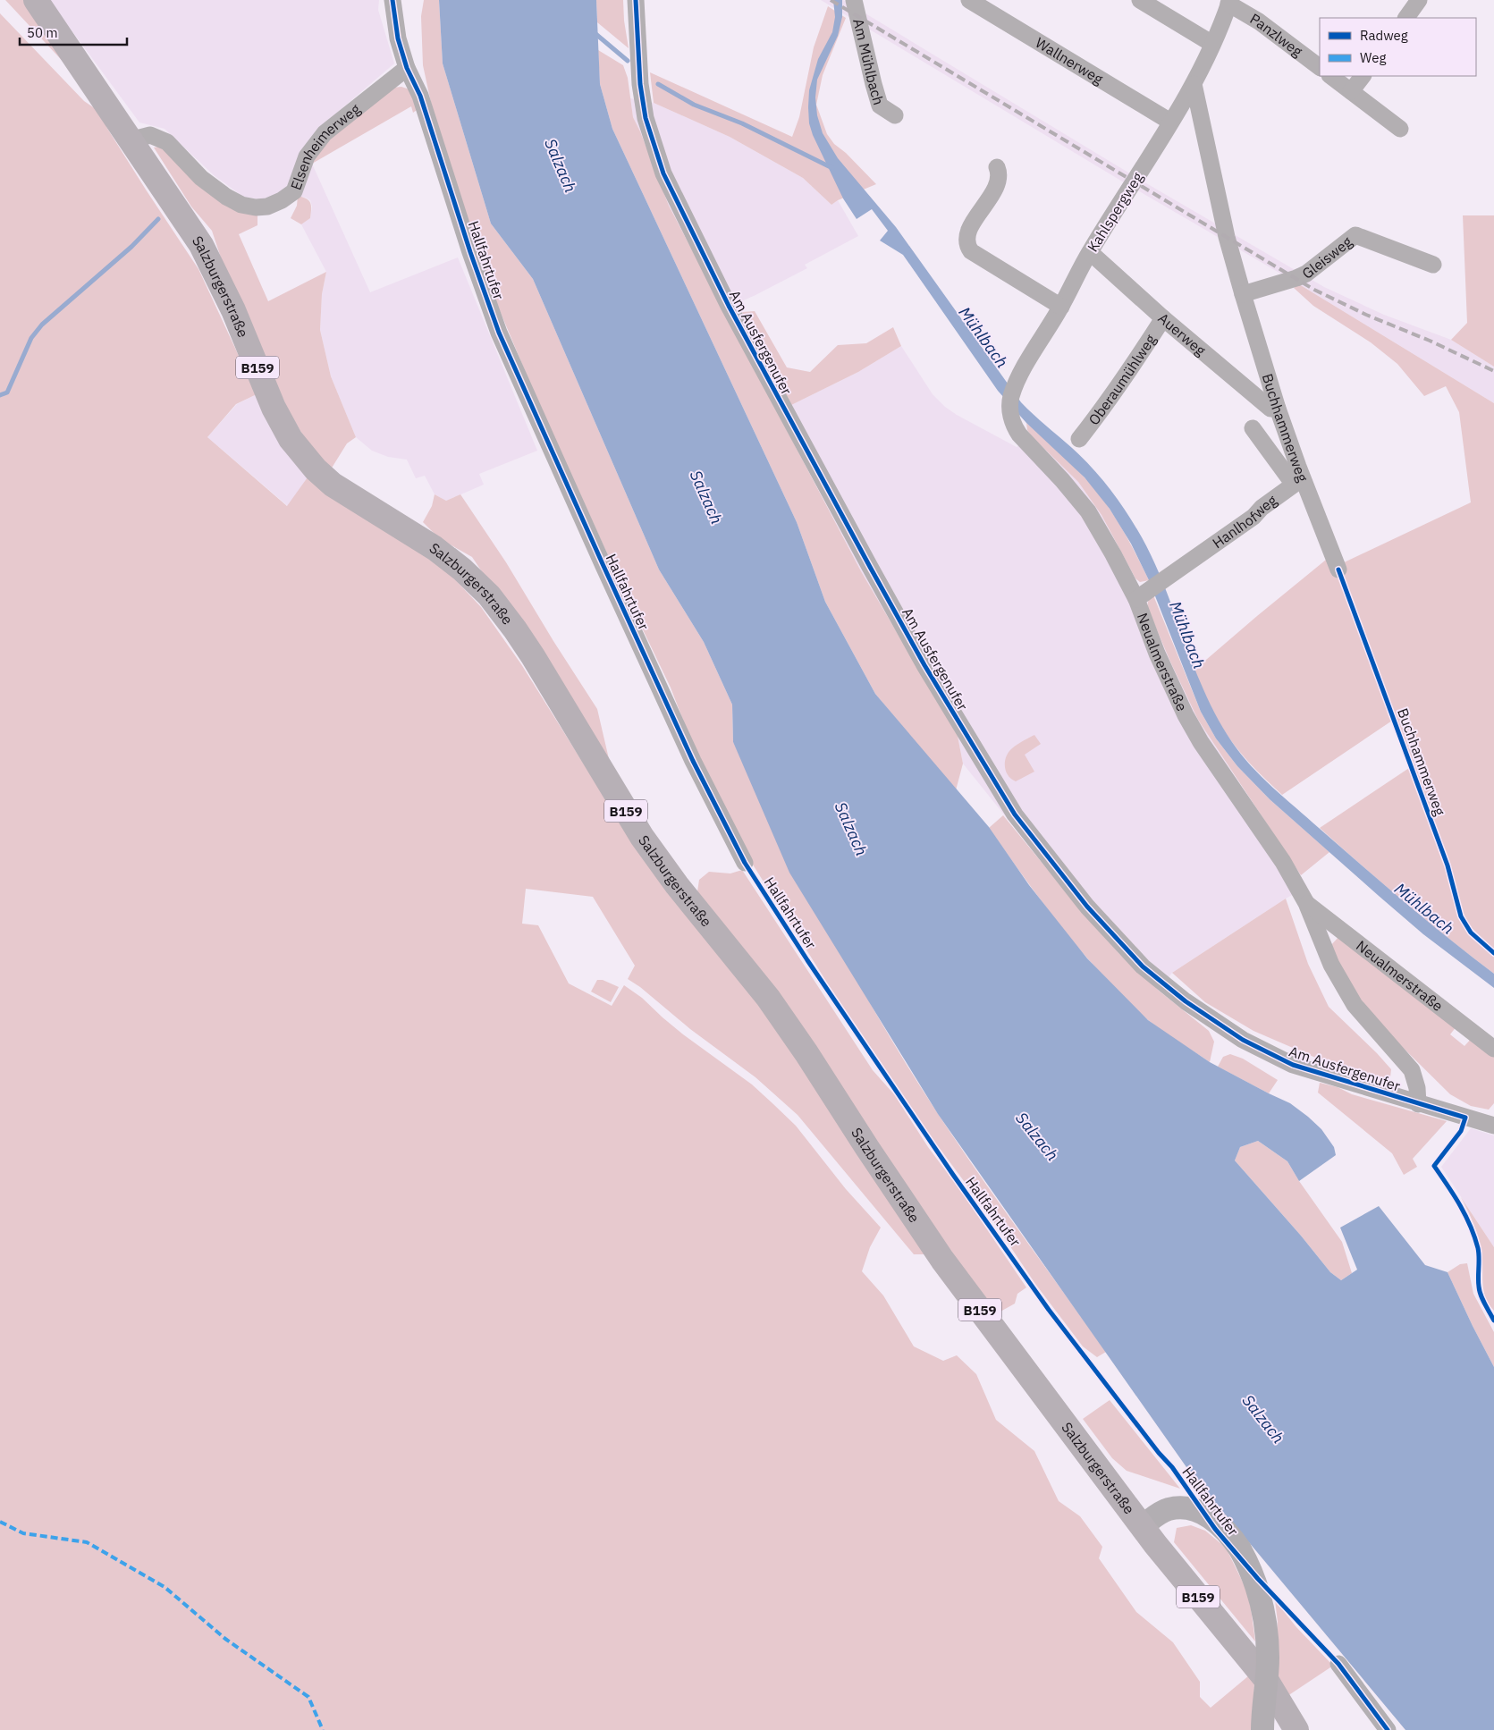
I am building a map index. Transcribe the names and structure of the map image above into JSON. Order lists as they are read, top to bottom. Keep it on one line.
{"streets":{"main road":["Salzburgerstraße","B159"],"street":["Panzlweg","Am Mühlbach","Wallnerweg","Elsenheimerweg","Kahlspergweg","Gleisweg","Hallfahrtufer","Auerweg","Am Ausfergenufer","Oberaumühlweg","Buchhammerweg","Hanlhofweg","Neualmerstraße"]},"crossings":[["Panzlweg","Kahlspergweg"],["Wallnerweg","Kahlspergweg"],["Elsenheimerweg","Hallfahrtufer"],["Elsenheimerweg","Salzburgerstraße"],["Kahlspergweg","Auerweg"],["Kahlspergweg","Buchhammerweg"],["Kahlspergweg","Neualmerstraße"],["Gleisweg","Buchhammerweg"],["Auerweg","Oberaumühlweg"],["Auerweg","Buchhammerweg"],["Am Ausfergenufer","Neualmerstraße"],["Hanlhofweg","Neualmerstraße"]],"water":["Salzach","Mühlbach"],"legend":["Radweg","Weg"],"scale_bar":"50 m"}
